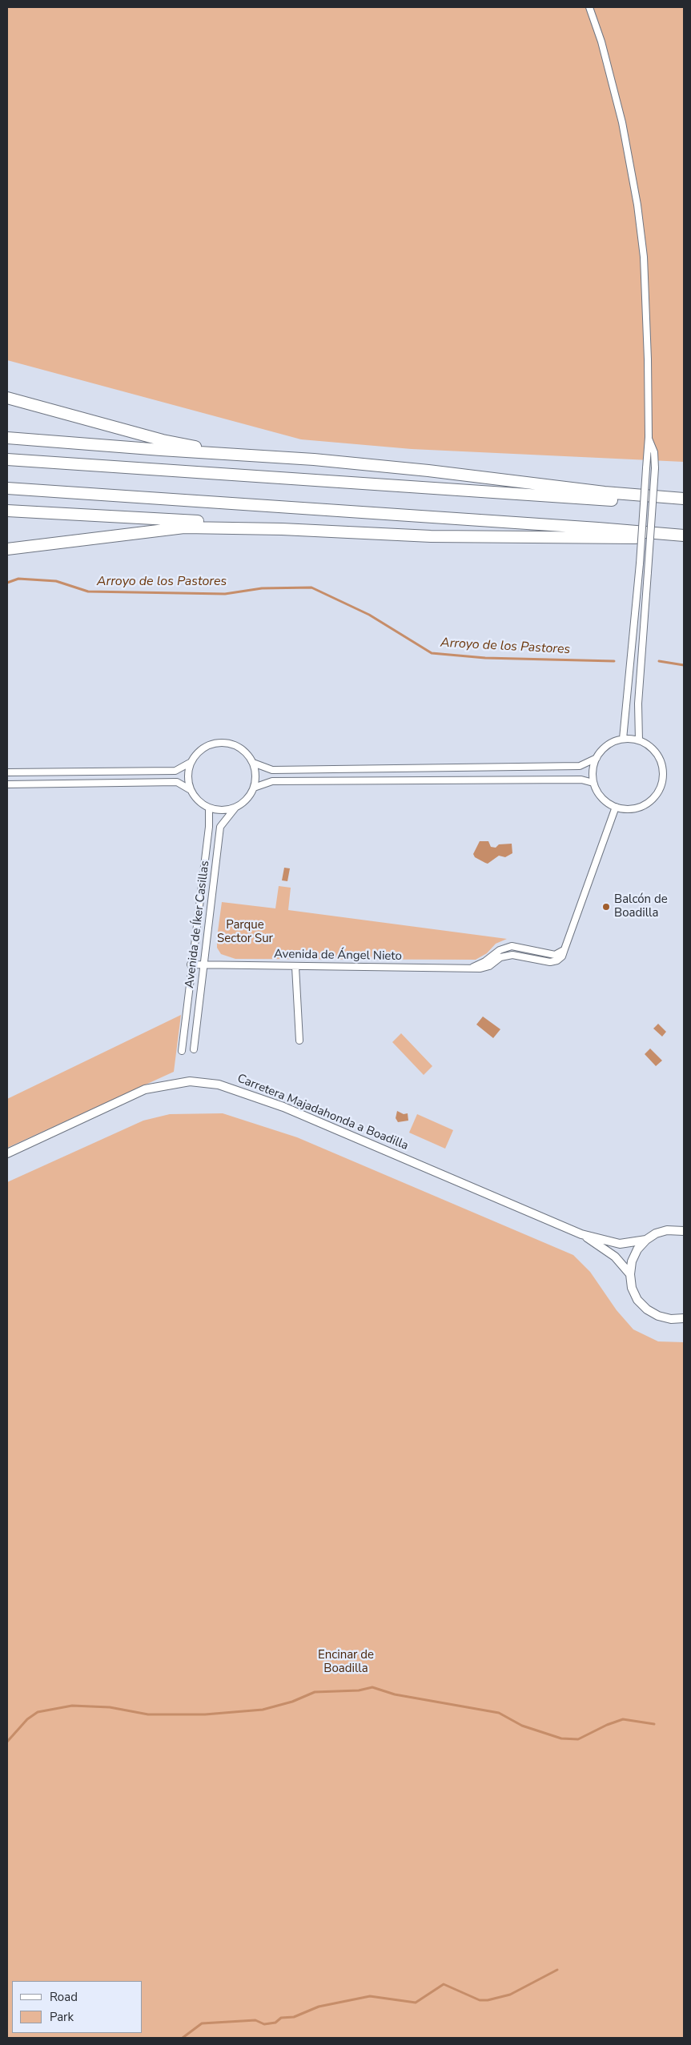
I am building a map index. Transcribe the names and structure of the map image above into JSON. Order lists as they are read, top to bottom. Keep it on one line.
{"streets":{"street":["Avenida de Íker Casillas","Avenida de Ángel Nieto","Carretera Majadahonda a Boadilla"]},"crossings":[["Avenida de Íker Casillas","Avenida de Ángel Nieto"]],"water":["Arroyo de los Pastores"],"parks":["Parque Sector Sur","Encinar de Boadilla"],"places":["Balcón de Boadilla"],"legend":["Road","Park"]}
